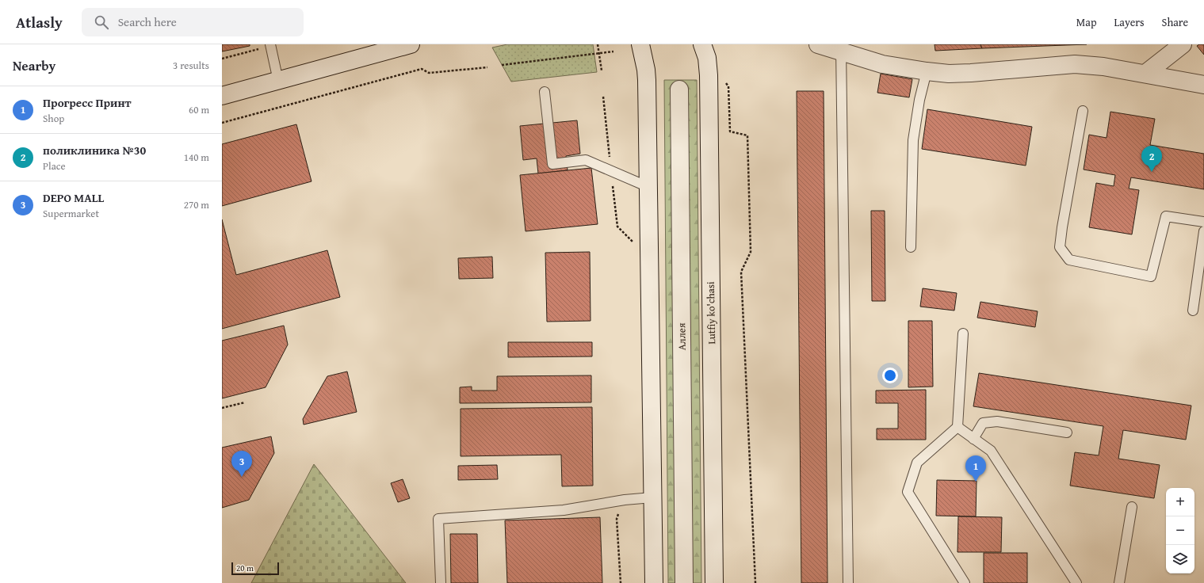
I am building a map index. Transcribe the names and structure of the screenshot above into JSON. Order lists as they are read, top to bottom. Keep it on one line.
{"streets":{"main road":["Lutfiy ko'chasi","Аллея"]},"scale_bar":"20 m","page":{"header":"Atlasly","search":"Search here","nav":["Map","Layers","Share"],"heading":["Nearby","3 results"],"list":[{"mark":"1","name":"Прогресс Принт","note":"Shop","value":"60 m"},{"mark":"2","name":"поликлиника №30","note":"Place","value":"140 m"},{"mark":"3","name":"DEPO MALL","note":"Supermarket","value":"270 m"}],"pins":["2","3","1"],"map_buttons":["+","−"],"scale":"20 m"}}
